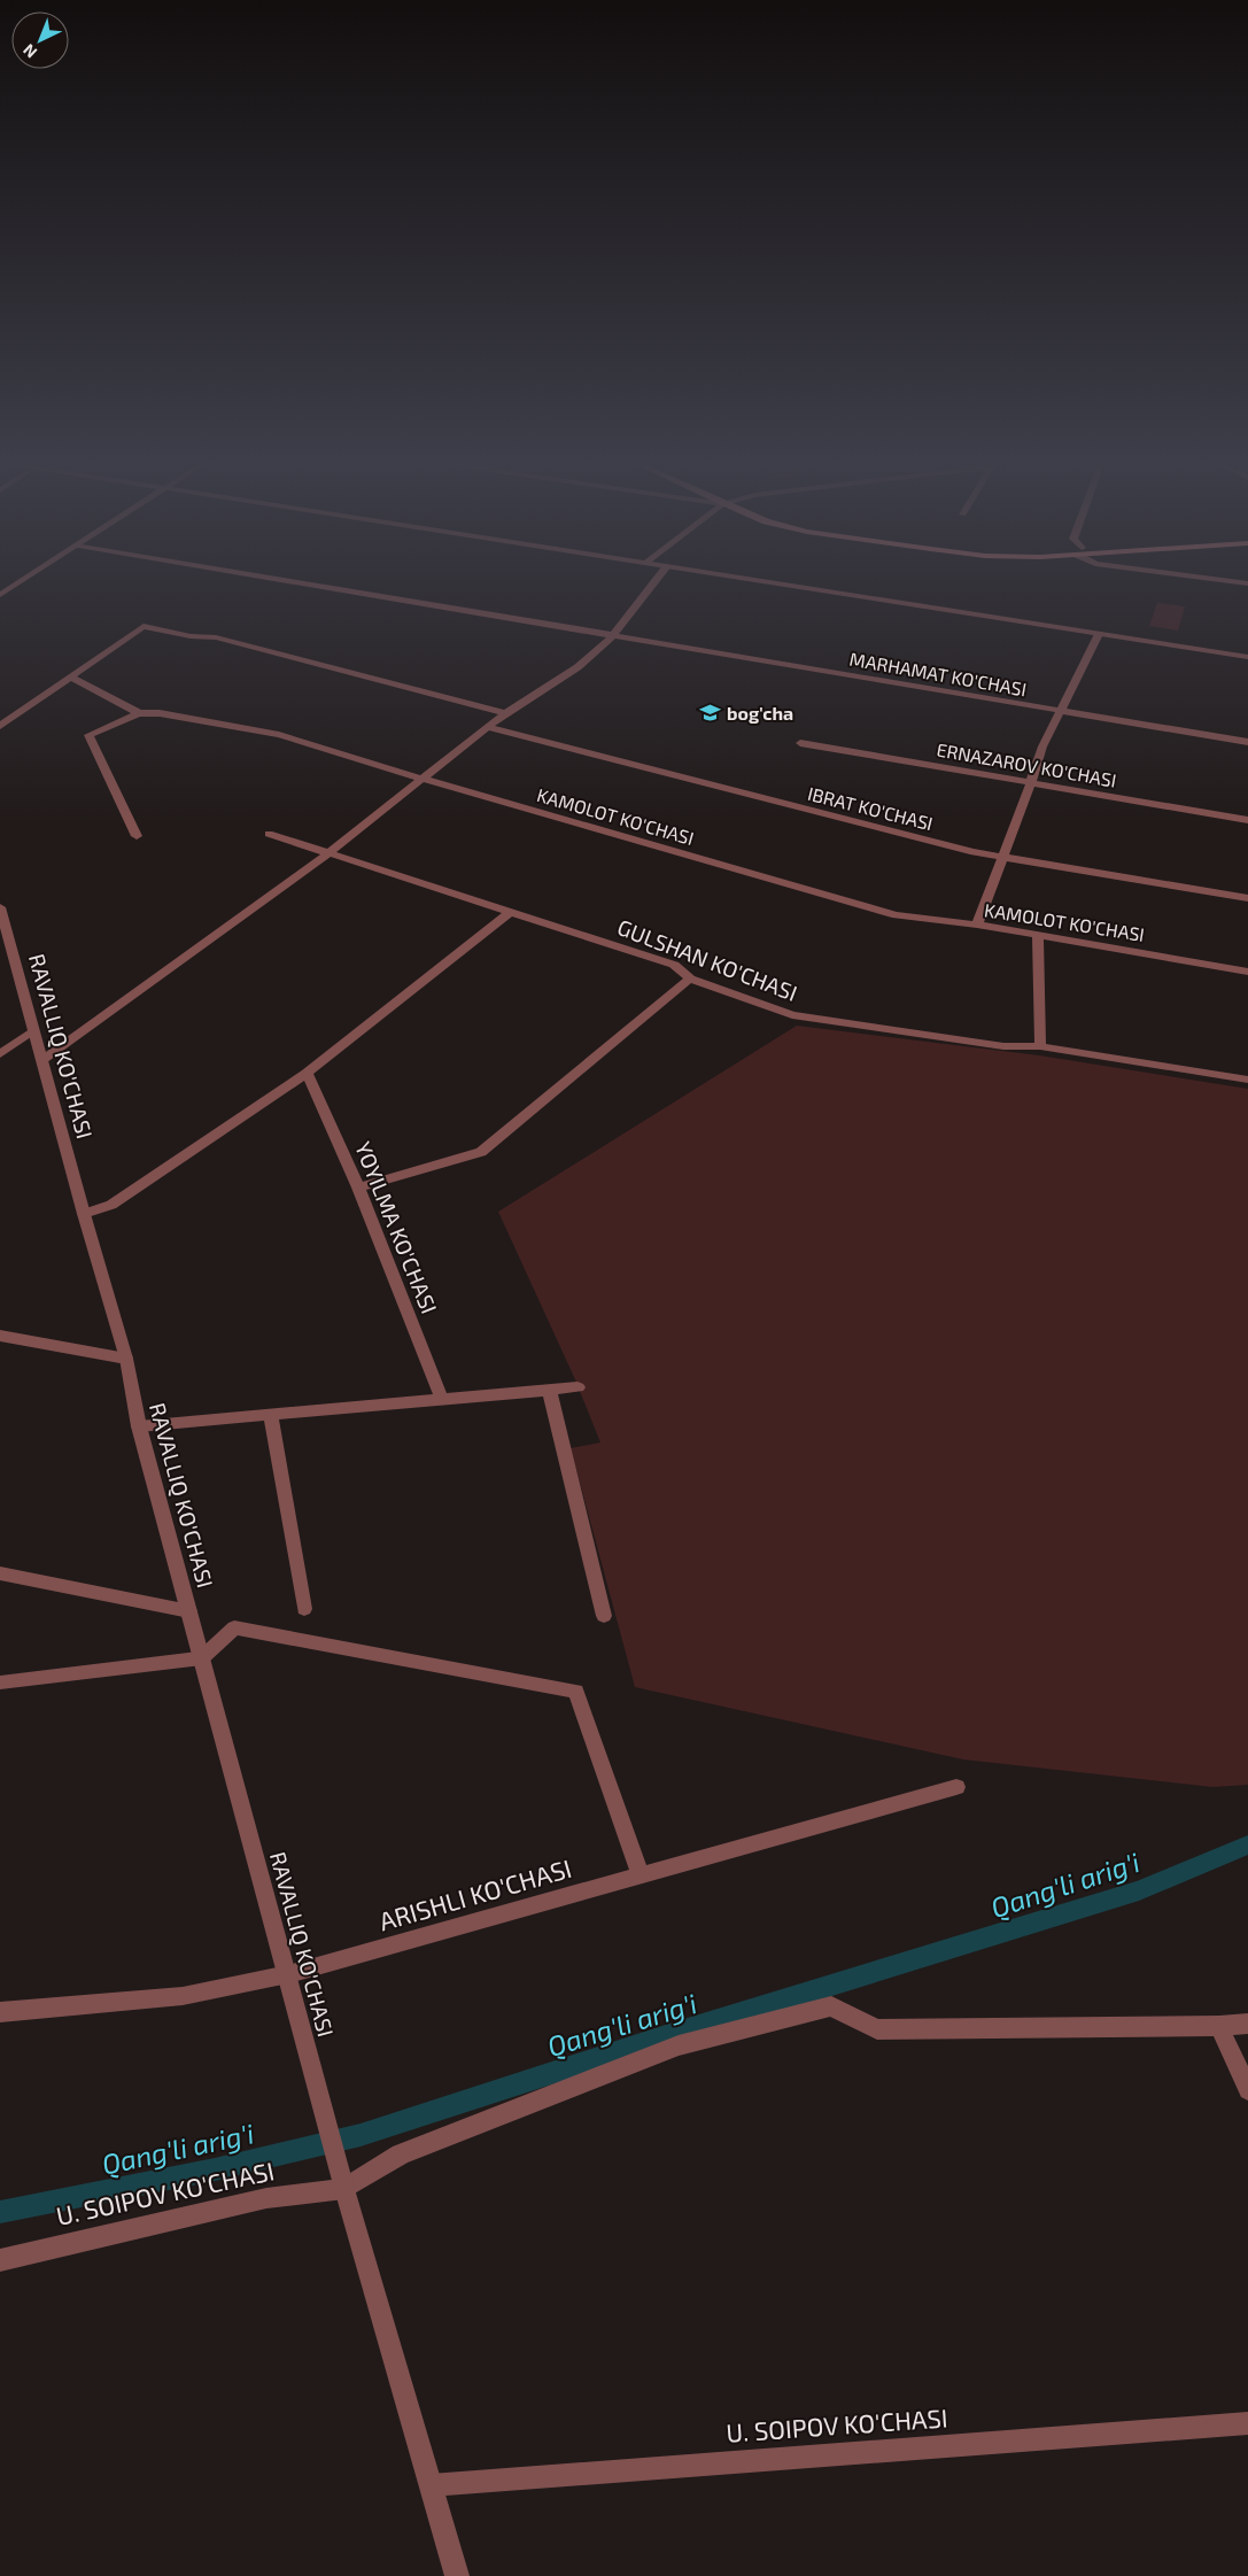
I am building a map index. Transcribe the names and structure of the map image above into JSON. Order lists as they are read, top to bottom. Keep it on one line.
{"streets":{"street":["MARHAMAT KO'CHASI","ERNAZAROV KO'CHASI","IBRAT KO'CHASI","KAMOLOT KO'CHASI","GULSHAN KO'CHASI","RAVALLIQ KO'CHASI","YOYILMA KO'CHASI","ARISHLI KO'CHASI","U. SOIPOV KO'CHASI"]},"crossings":[["RAVALLIQ KO'CHASI","ARISHLI KO'CHASI"],["RAVALLIQ KO'CHASI","U. SOIPOV KO'CHASI"]],"water":["Qang'li arig'i"],"places":{"school or university":["bog'cha"]},"north":"bottom left"}
